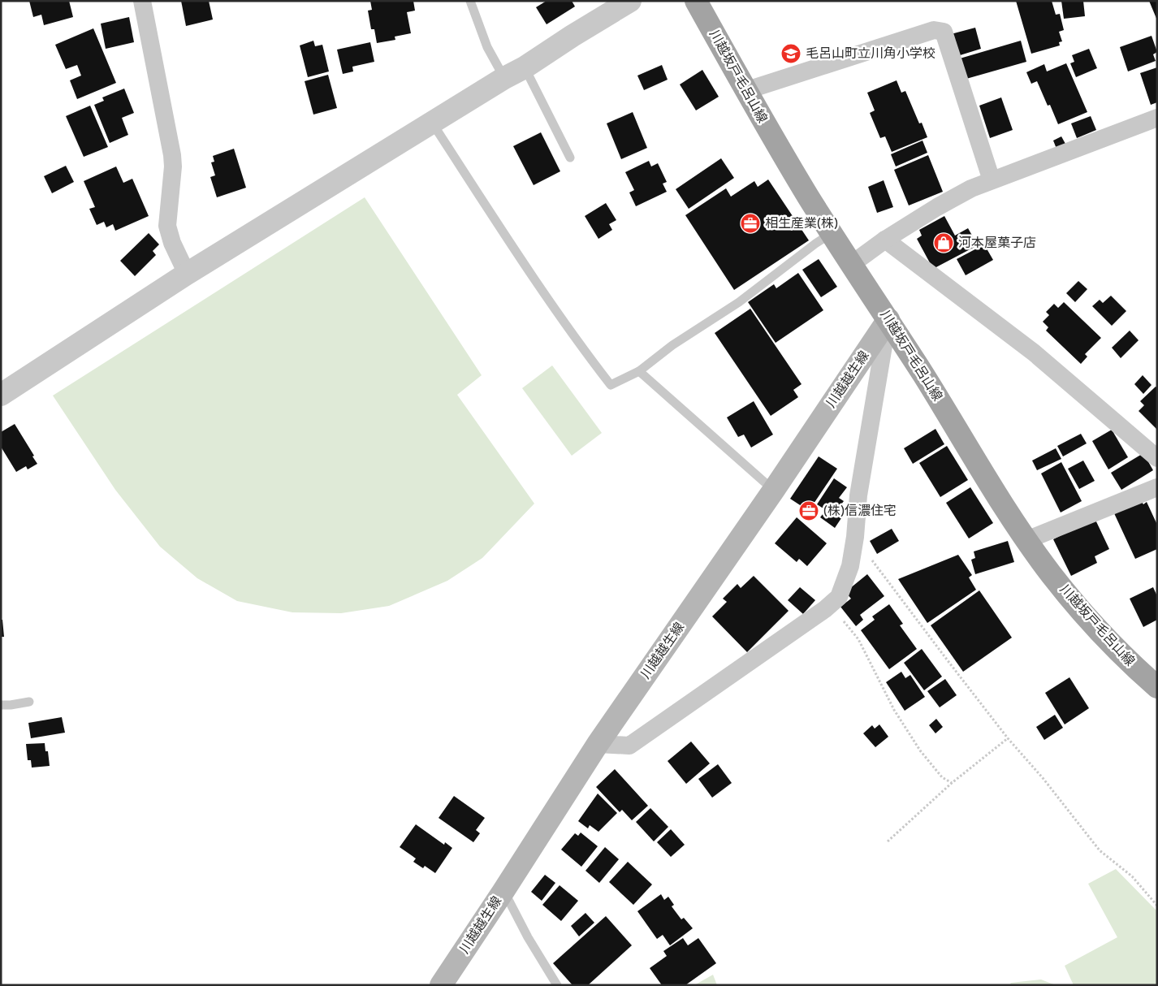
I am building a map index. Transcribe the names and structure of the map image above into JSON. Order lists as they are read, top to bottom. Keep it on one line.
{"streets":{"main road":["川越坂戸毛呂山線","川越越生線"]},"crossings":[["川越坂戸毛呂山線","川越越生線"]],"places":{"school or university":["毛呂山町立川角小学校"],"office":["相生産業(株)","(株)信濃住宅"],"shop":["河本屋菓子店"]}}
